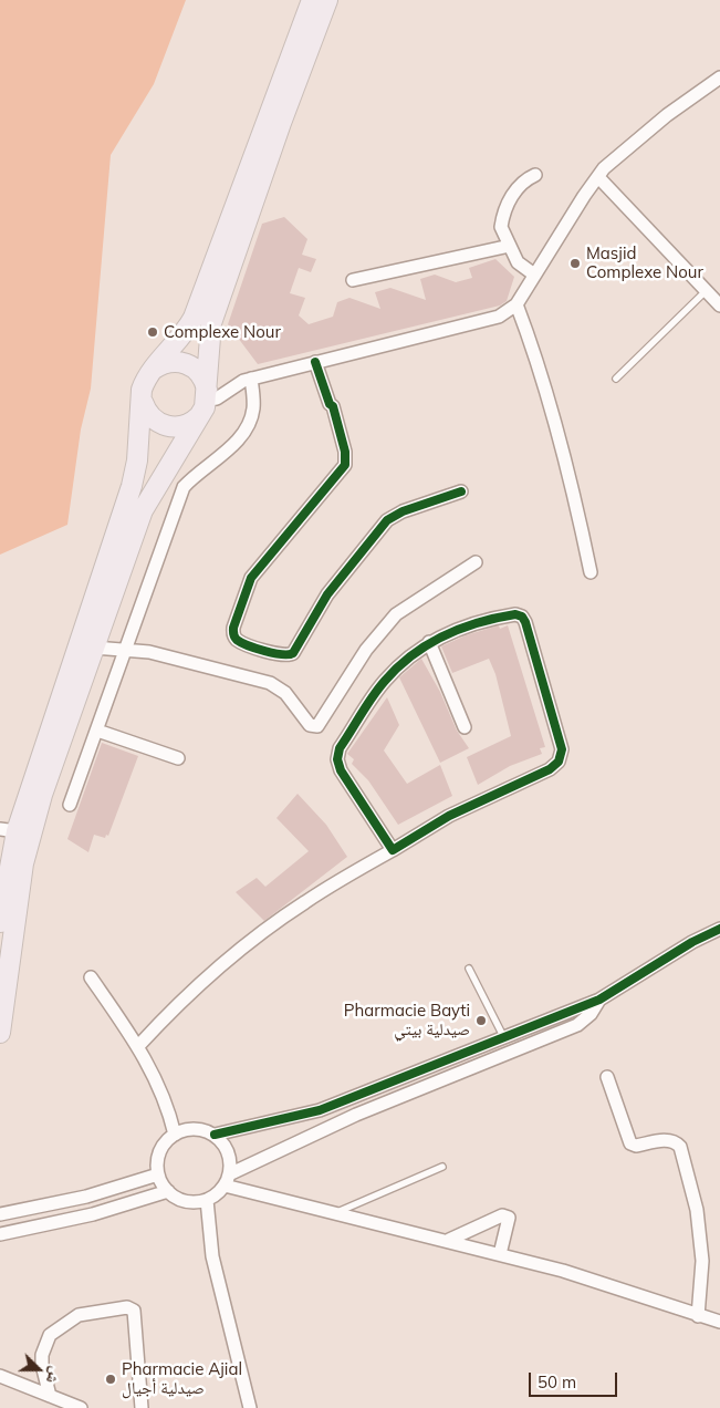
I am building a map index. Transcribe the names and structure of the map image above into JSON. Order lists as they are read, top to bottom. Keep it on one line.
{"places":["Masjid Complexe Nour","Complexe Nour","Pharmacie Bayti صيدلية بيتي","Pharmacie Ajial صيدلية أجيال"],"scale_bar":"50 m","north":"right"}
